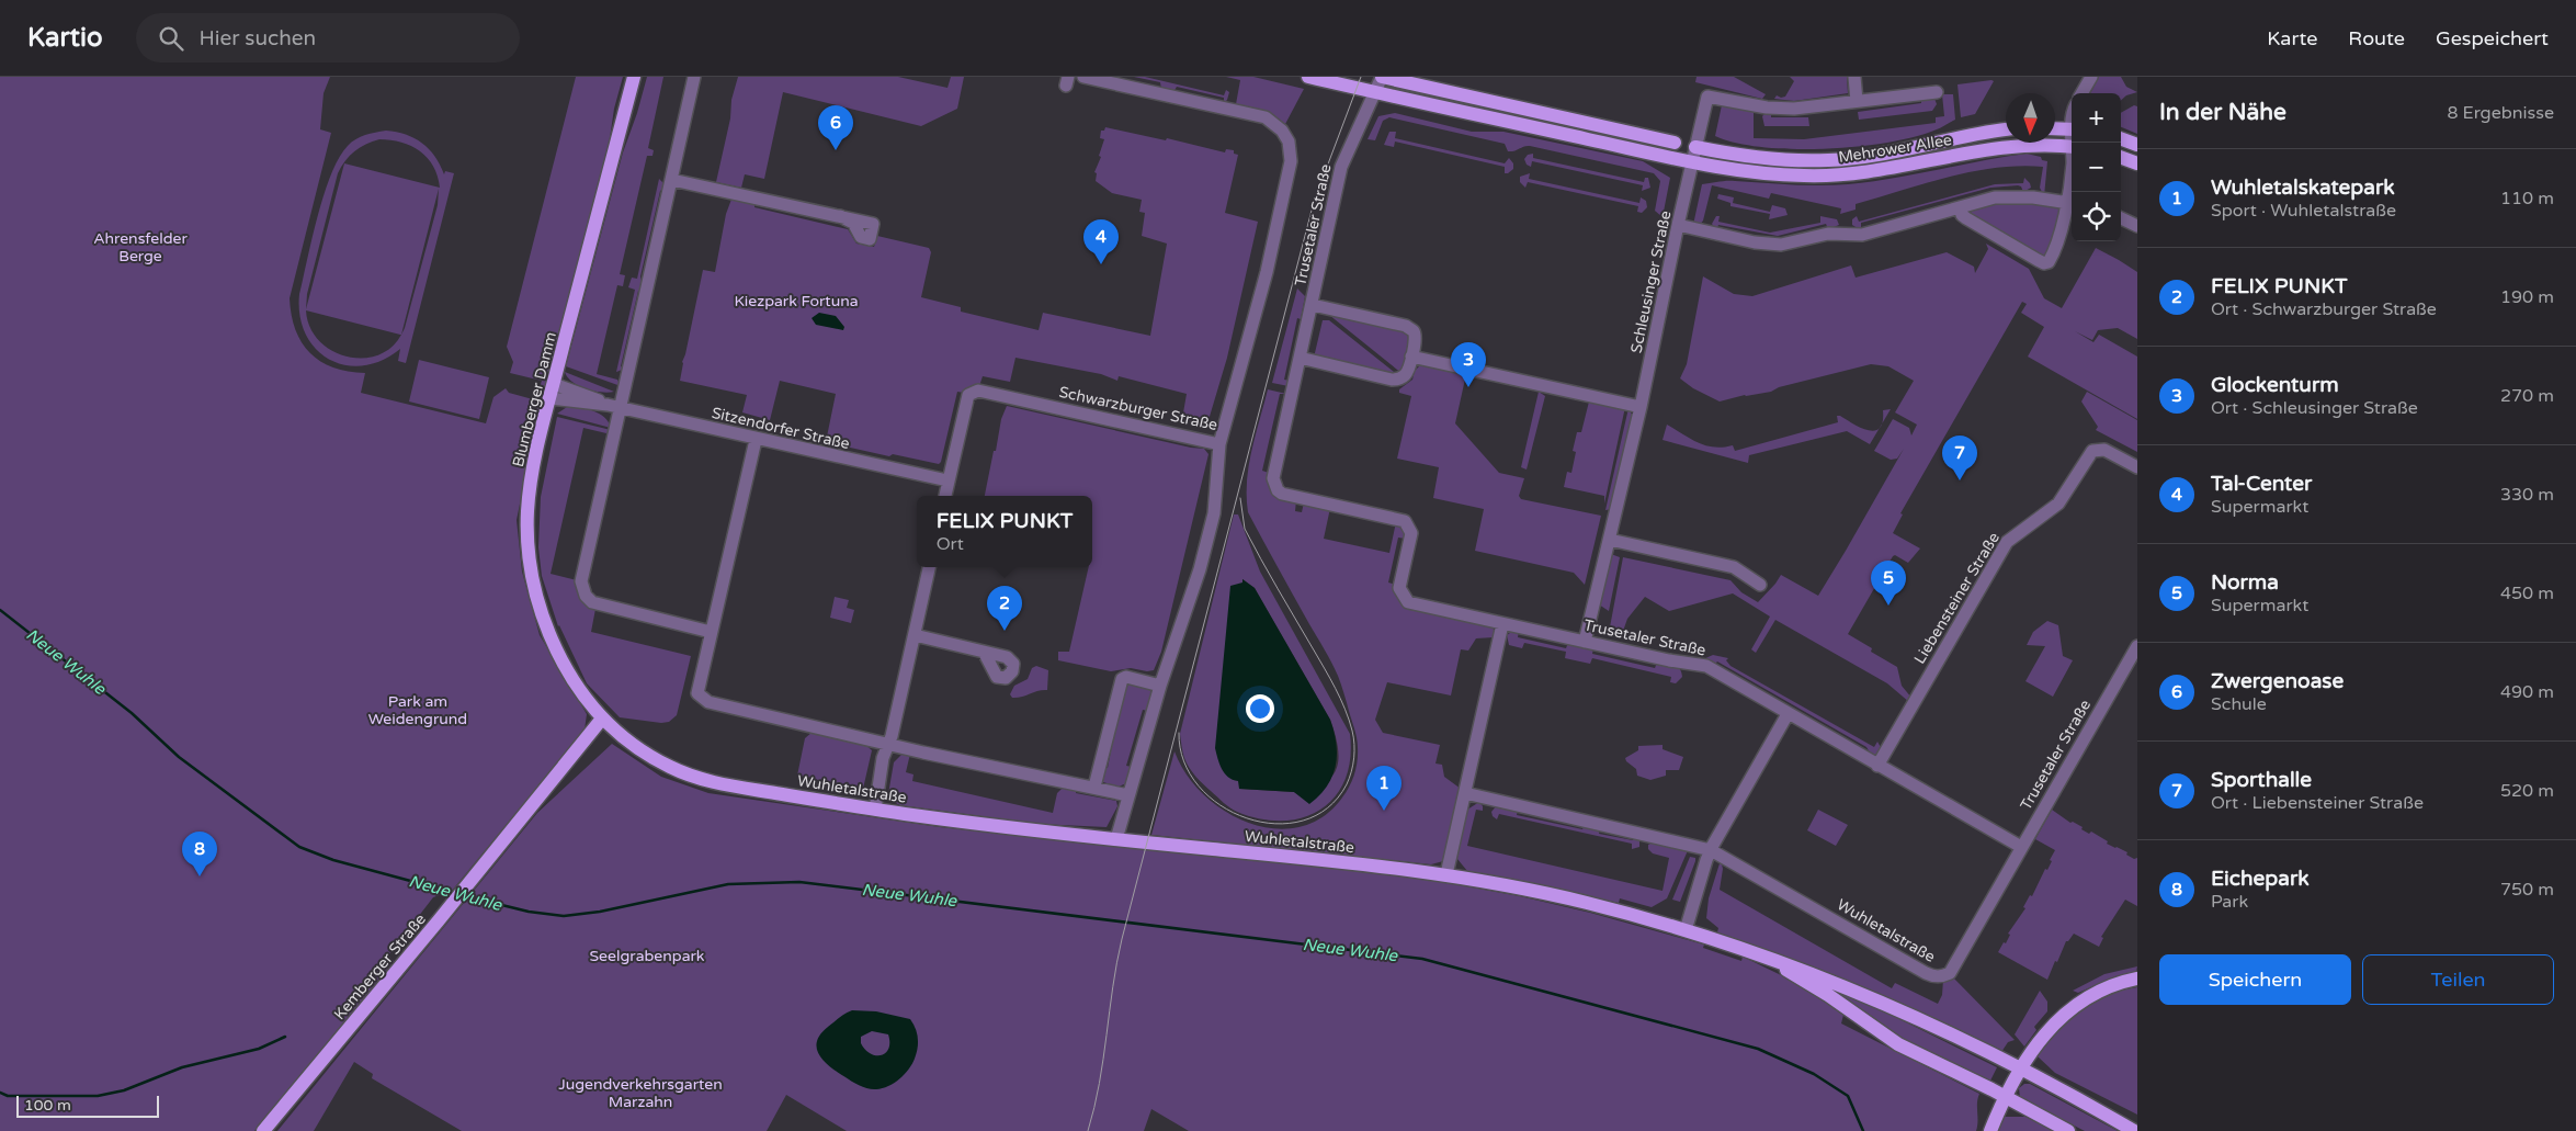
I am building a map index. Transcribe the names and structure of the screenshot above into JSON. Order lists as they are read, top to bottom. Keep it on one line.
{"streets":{"main road":["Mehrower Allee","Blumberger Damm","Wuhletalstraße","Kemberger Straße"],"street":["Trusetaler Straße","Schleusinger Straße","Schwarzburger Straße","Sitzendorfer Straße","Liebensteiner Straße"]},"crossings":[["Mehrower Allee","Trusetaler Straße"],["Mehrower Allee","Schleusinger Straße"],["Trusetaler Straße","Schleusinger Straße"],["Trusetaler Straße","Liebensteiner Straße"],["Trusetaler Straße","Wuhletalstraße"],["Blumberger Damm","Sitzendorfer Straße"],["Blumberger Damm","Wuhletalstraße"],["Blumberger Damm","Kemberger Straße"],["Schwarzburger Straße","Sitzendorfer Straße"],["Wuhletalstraße","Kemberger Straße"]],"water":["Neue Wuhle"],"parks":["Ahrensfelder Berge","Kiezpark Fortuna","Park am Weidengrund","Seelgrabenpark","Jugendverkehrsgarten Marzahn"],"scale_bar":"100 m","north":"bottom","page":{"header":"Kartio","search":"Hier suchen","nav":["Karte","Route","Gespeichert"],"heading":["In der Nähe","8 Ergebnisse"],"map_buttons":["+","−"],"pins":["6","4","3","7","5","2","1","8"],"list":[{"mark":"1","name":"Wuhletalskatepark","note":"Sport · Wuhletalstraße","value":"110 m"},{"mark":"2","name":"FELIX PUNKT","note":"Ort · Schwarzburger Straße","value":"190 m"},{"mark":"3","name":"Glockenturm","note":"Ort · Schleusinger Straße","value":"270 m"},{"mark":"4","name":"Tal-Center","note":"Supermarkt","value":"330 m"},{"mark":"5","name":"Norma","note":"Supermarkt","value":"450 m"},{"mark":"6","name":"Zwergenoase","note":"Schule","value":"490 m"},{"mark":"7","name":"Sporthalle","note":"Ort · Liebensteiner Straße","value":"520 m"},{"mark":"8","name":"Eichepark","note":"Park","value":"750 m"}],"popup":["FELIX PUNKT","Ort"],"buttons":["Speichern","Teilen"],"scale":"100 m"}}
